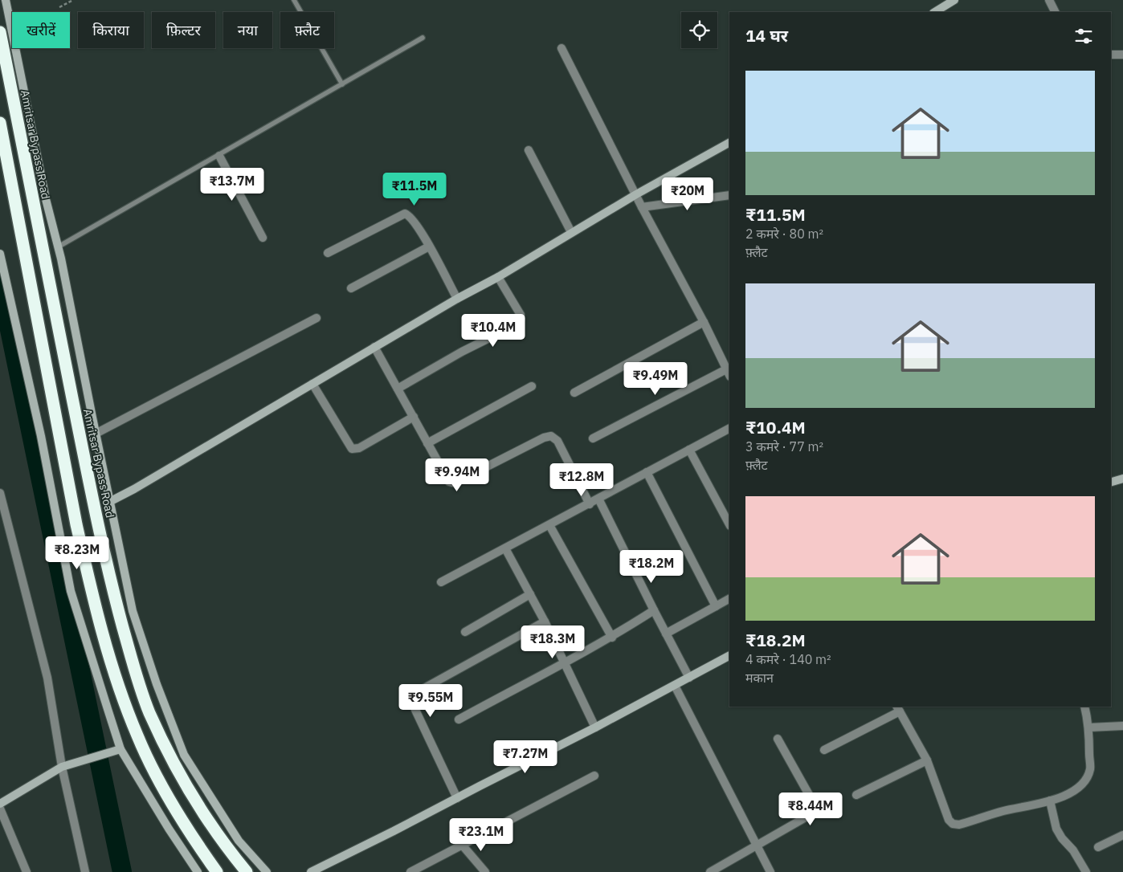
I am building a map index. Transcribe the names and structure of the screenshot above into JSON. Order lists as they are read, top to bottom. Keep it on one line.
{"streets":{"highway":["Amritsar Bypass Road"]},"page":{"chip":["खरीदें","किराया","फ़िल्टर","नया","फ़्लैट"],"heading":"14 घर","list":[{"name":"₹11.5M","note":"2 कमरे · 80 m² · फ़्लैट"},{"name":"₹10.4M","note":"3 कमरे · 77 m² · फ़्लैट"},{"name":"₹18.2M","note":"4 कमरे · 140 m² · मकान"}],"price":["₹13.7M","₹11.5M","₹20M","₹10.4M","₹9.49M","₹9.94M","₹12.8M","₹8.23M","₹18.2M","₹18.3M","₹9.55M","₹7.27M","₹8.44M","₹23.1M"]}}
